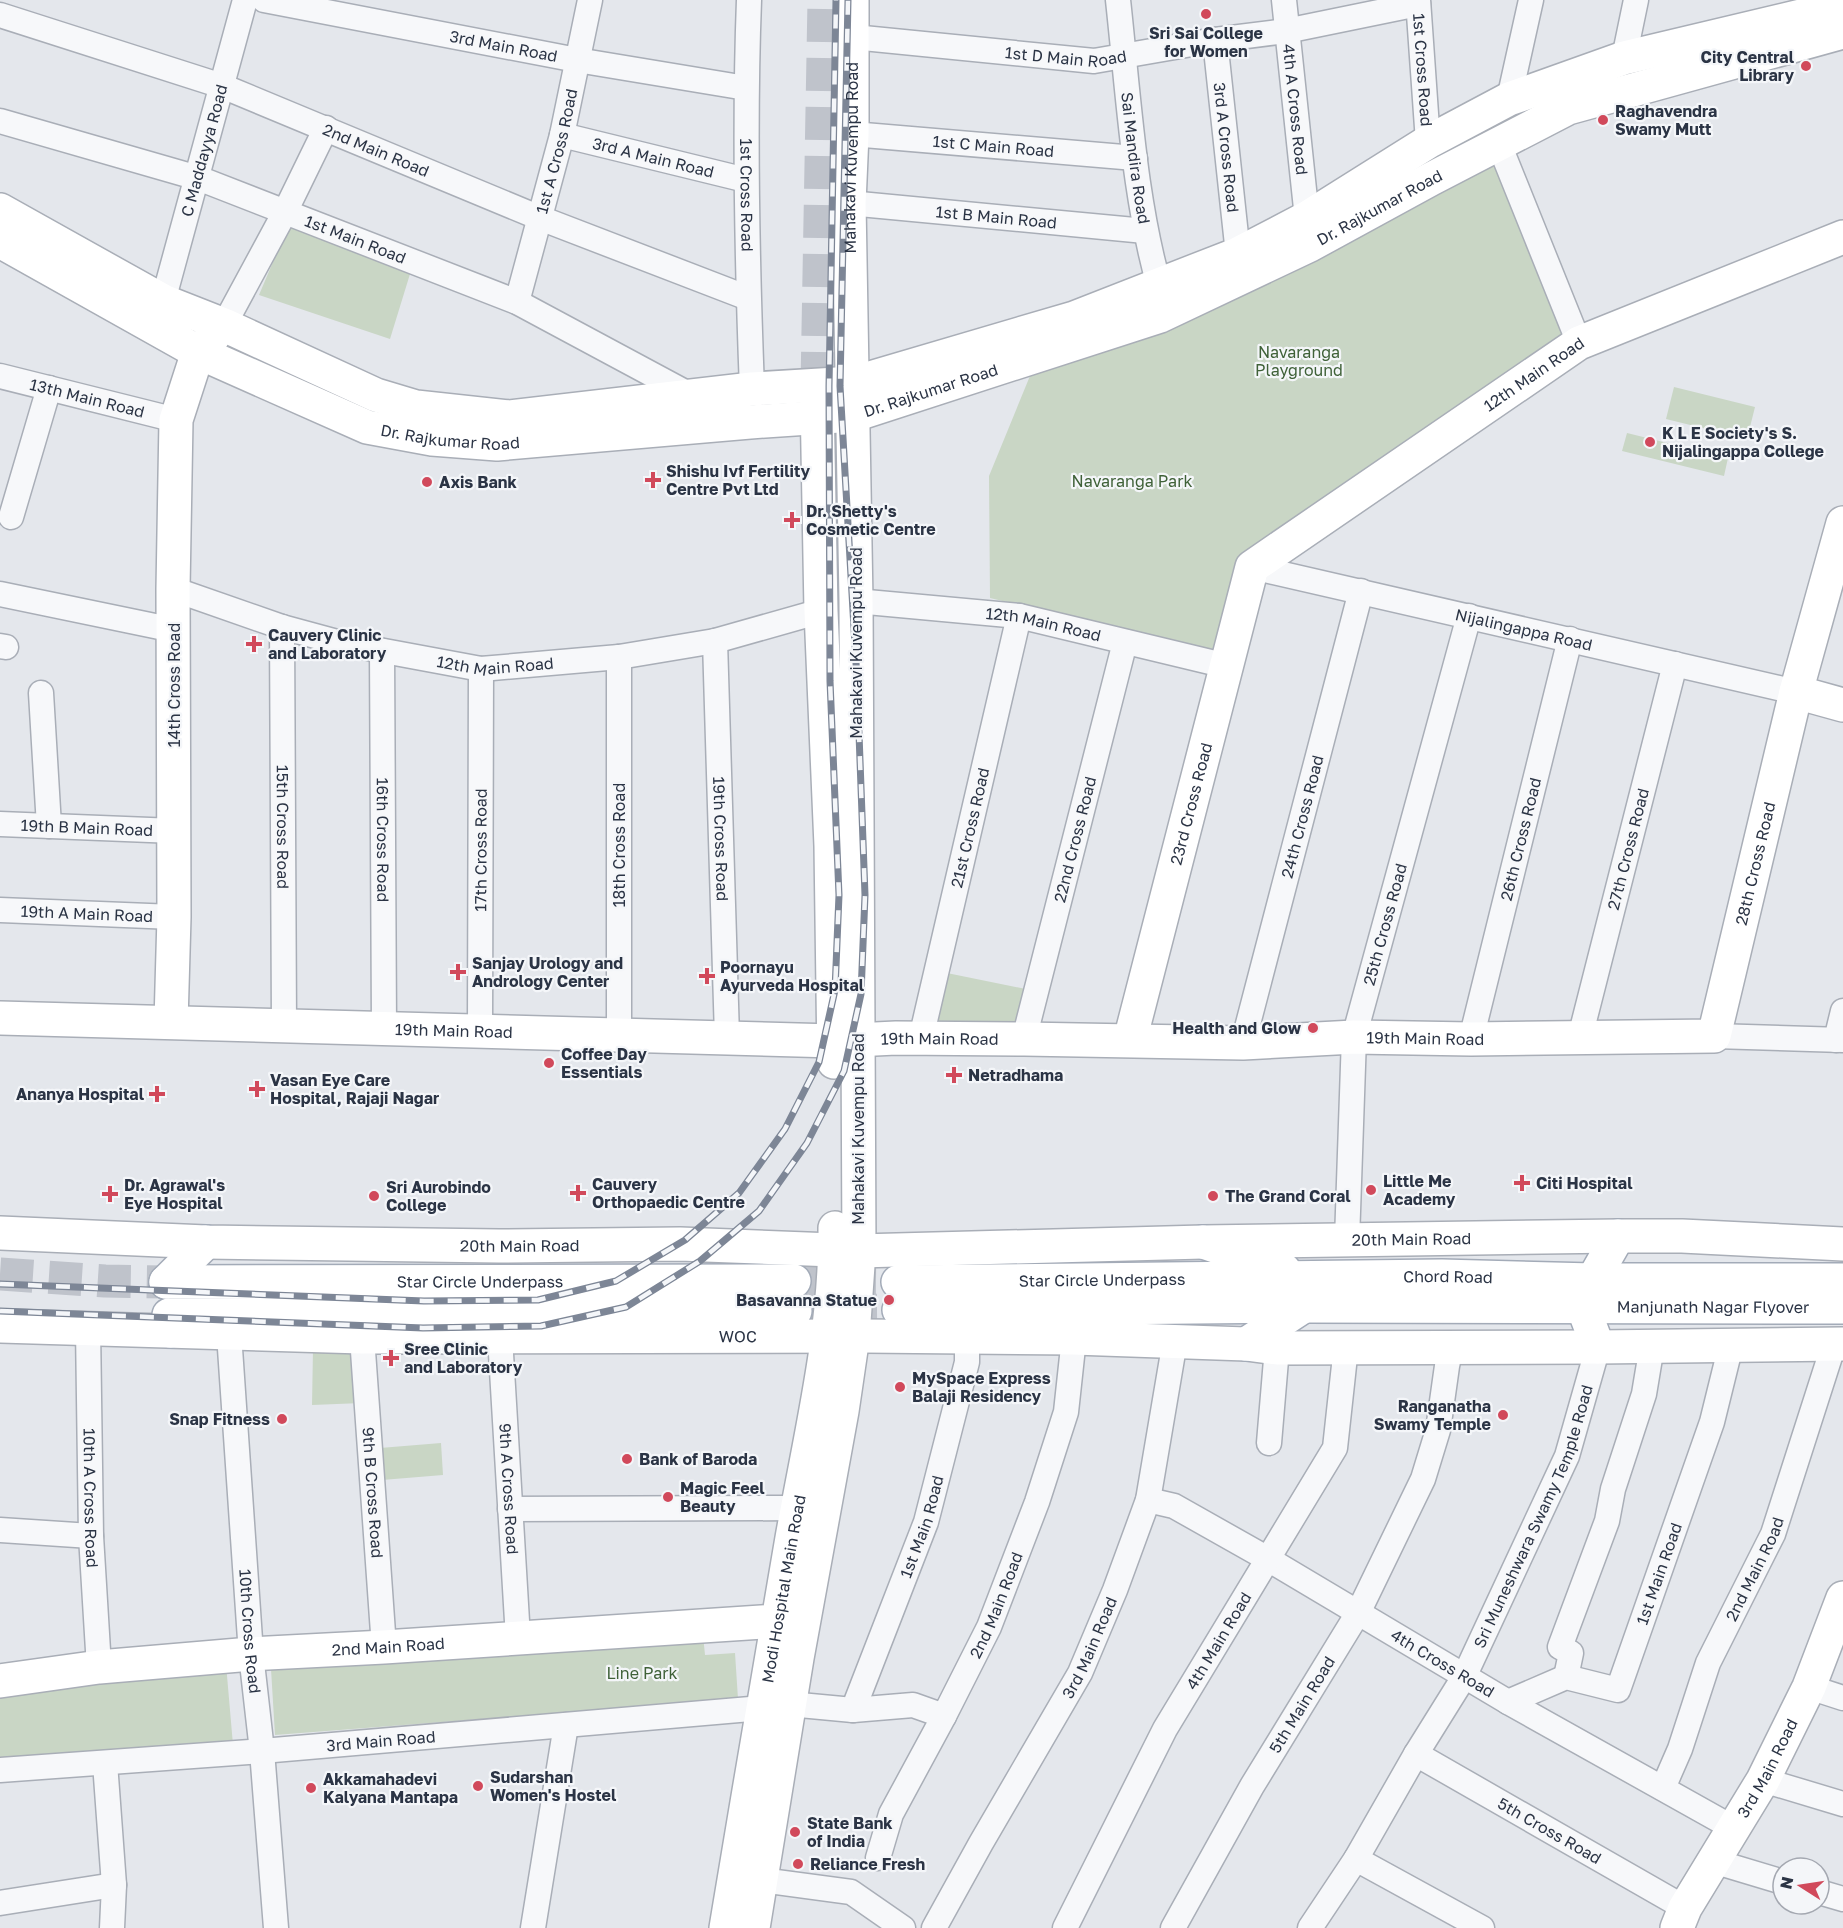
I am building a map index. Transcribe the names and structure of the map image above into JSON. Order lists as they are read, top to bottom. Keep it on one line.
{"streets":{"main road":["3rd Main Road","2nd Main Road","Mahakavi Kuvempu Road","Dr. Rajkumar Road","12th Main Road","14th Cross Road","23rd Cross Road","28th Cross Road","19th Main Road","20th Main Road","Chord Road","Star Circle Underpass","Manjunath Nagar Flyover","WOC","Modi Hospital Main Road"],"street":["1st D Main Road","1st Cross Road","4th A Cross Road","1st C Main Road","3rd A Cross Road","C Maddayya Road","1st A Cross Road","3rd A Main Road","Sai Mandira Road","1st B Main Road","1st Main Road","13th Main Road","Nijalingappa Road","24th Cross Road","15th Cross Road","21st Cross Road","19th B Main Road","19th Cross Road","26th Cross Road","16th Cross Road","22nd Cross Road","18th Cross Road","17th Cross Road","27th Cross Road","19th A Main Road","25th Cross Road","9th A Cross Road","9th B Cross Road","10th A Cross Road","Sri Muneshwara Swamy Temple Road","10th Cross Road","4th Main Road","4th Cross Road","5th Main Road","5th Cross Road"]},"crossings":[["3rd Main Road","1st Cross Road"],["3rd Main Road","1st A Cross Road"],["3rd Main Road","WOC"],["3rd Main Road","Modi Hospital Main Road"],["3rd Main Road","10th Cross Road"],["3rd Main Road","4th Cross Road"],["3rd Main Road","5th Cross Road"],["1st D Main Road","1st Cross Road"],["1st D Main Road","4th A Cross Road"],["1st D Main Road","3rd A Cross Road"],["1st D Main Road","Mahakavi Kuvempu Road"],["1st D Main Road","Sai Mandira Road"],["1st Cross Road","2nd Main Road"],["1st Cross Road","3rd A Main Road"],["1st Cross Road","Dr. Rajkumar Road"],["4th A Cross Road","Dr. Rajkumar Road"],["1st C Main Road","Mahakavi Kuvempu Road"],["1st C Main Road","Sai Mandira Road"],["3rd A Cross Road","Dr. Rajkumar Road"],["2nd Main Road","C Maddayya Road"],["2nd Main Road","1st A Cross Road"],["2nd Main Road","WOC"],["2nd Main Road","9th A Cross Road"],["2nd Main Road","9th B Cross Road"],["2nd Main Road","10th A Cross Road"],["2nd Main Road","Modi Hospital Main Road"],["2nd Main Road","10th Cross Road"],["2nd Main Road","4th Cross Road"],["C Maddayya Road","Dr. Rajkumar Road"],["C Maddayya Road","1st Main Road"],["1st A Cross Road","3rd A Main Road"],["1st A Cross Road","1st Main Road"],["Mahakavi Kuvempu Road","Dr. Rajkumar Road"],["Mahakavi Kuvempu Road","1st B Main Road"],["Mahakavi Kuvempu Road","12th Main Road"],["Mahakavi Kuvempu Road","19th Main Road"],["Mahakavi Kuvempu Road","20th Main Road"],["Mahakavi Kuvempu Road","Modi Hospital Main Road"],["Sai Mandira Road","Dr. Rajkumar Road"],["Sai Mandira Road","1st B Main Road"],["Dr. Rajkumar Road","1st Main Road"],["Dr. Rajkumar Road","14th Cross Road"],["1st Main Road","WOC"],["12th Main Road","Nijalingappa Road"],["12th Main Road","14th Cross Road"],["12th Main Road","23rd Cross Road"],["12th Main Road","15th Cross Road"],["12th Main Road","21st Cross Road"],["12th Main Road","19th Cross Road"],["12th Main Road","16th Cross Road"],["12th Main Road","22nd Cross Road"],["12th Main Road","18th Cross Road"],["12th Main Road","17th Cross Road"],["13th Main Road","14th Cross Road"],["Nijalingappa Road","23rd Cross Road"],["Nijalingappa Road","24th Cross Road"],["Nijalingappa Road","26th Cross Road"],["Nijalingappa Road","27th Cross Road"],["Nijalingappa Road","28th Cross Road"],["Nijalingappa Road","25th Cross Road"],["14th Cross Road","19th B Main Road"],["14th Cross Road","19th A Main Road"],["14th Cross Road","19th Main Road"],["23rd Cross Road","19th Main Road"],["24th Cross Road","19th Main Road"],["15th Cross Road","19th Main Road"],["21st Cross Road","19th Main Road"],["19th Cross Road","19th Main Road"],["26th Cross Road","19th Main Road"],["16th Cross Road","19th Main Road"],["22nd Cross Road","19th Main Road"],["18th Cross Road","19th Main Road"],["17th Cross Road","19th Main Road"],["27th Cross Road","19th Main Road"],["28th Cross Road","19th Main Road"],["25th Cross Road","19th Main Road"],["25th Cross Road","20th Main Road"],["20th Main Road","Star Circle Underpass"],["20th Main Road","Modi Hospital Main Road"],["Chord Road","Star Circle Underpass"],["Chord Road","Manjunath Nagar Flyover"],["Star Circle Underpass","WOC"],["WOC","9th A Cross Road"],["WOC","9th B Cross Road"],["WOC","Sri Muneshwara Swamy Temple Road"],["WOC","Modi Hospital Main Road"],["WOC","10th Cross Road"],["WOC","4th Main Road"],["WOC","5th Main Road"],["Sri Muneshwara Swamy Temple Road","4th Cross Road"],["Sri Muneshwara Swamy Temple Road","5th Cross Road"],["4th Main Road","4th Cross Road"],["4th Cross Road","5th Main Road"]],"parks":["Navaranga Playground","Navaranga Park","Line Park"],"places":{"other":["Sri Sai College for Women","City Central Library","Raghavendra Swamy Mutt","K L E Society's S. Nijalingappa College","Axis Bank","Health and Glow","Coffee Day Essentials","Little Me Academy","Sri Aurobindo College","The Grand Coral","Basavanna Statue","MySpace Express Balaji Residency","Ranganatha Swamy Temple","Snap Fitness","Bank of Baroda","Magic Feel Beauty","Sudarshan Women's Hostel","Akkamahadevi Kalyana Mantapa","State Bank of India","Reliance Fresh"],"health":["Shishu Ivf Fertility Centre Pvt Ltd","Dr. Shetty's Cosmetic Centre","Cauvery Clinic and Laboratory","Sanjay Urology and Andrology Center","Poornayu Ayurveda Hospital","Netradhama","Vasan Eye Care Hospital, Rajaji Nagar","Ananya Hospital","Citi Hospital","Cauvery Orthopaedic Centre","Dr. Agrawal's Eye Hospital","Sree Clinic and Laboratory"]},"north":"left"}
